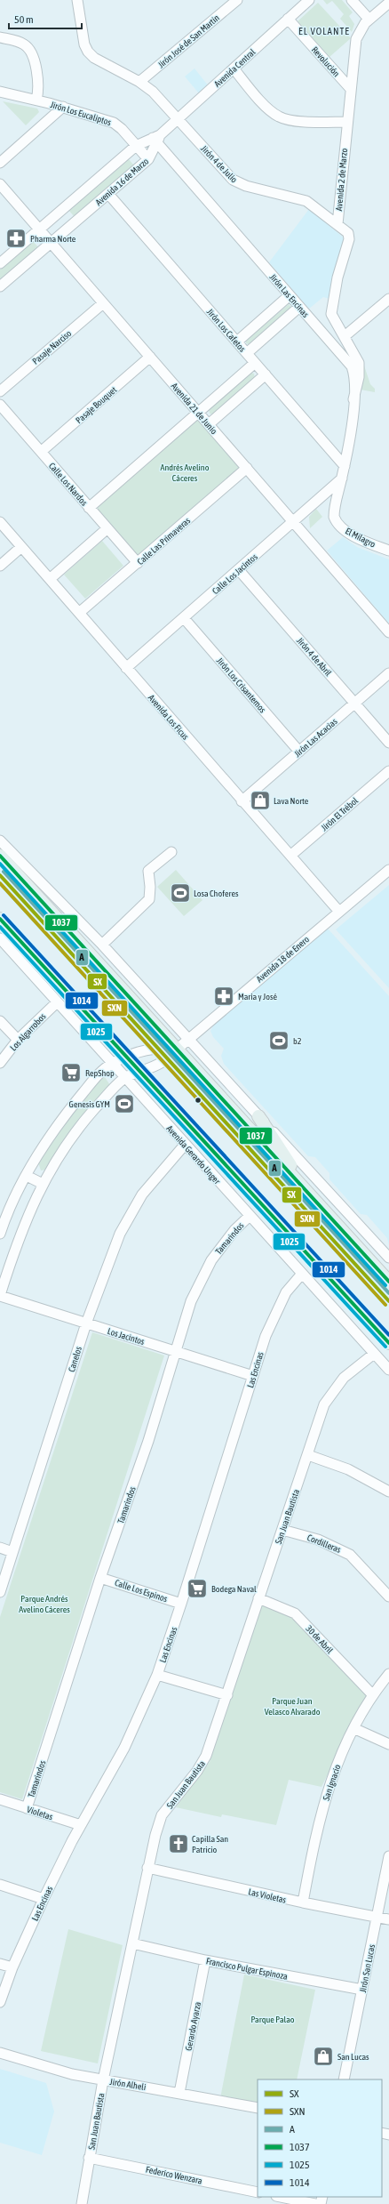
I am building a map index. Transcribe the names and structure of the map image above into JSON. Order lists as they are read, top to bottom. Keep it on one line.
{"streets":{"street":["Jirón José de San Martín","Revolución","Avenida Central","Jirón Los Eucaliptos","Jirón 4 de Julio","Avenida 2 de Marzo","Avenida 16 de Marzo","Jirón Las Encinas","Jirón Los Cafetos","Pasaje Narciso","Pasaje Bouquet","Avenida 21 de Junio","Calle Los Nardos","El Milagro","Calle Las Primaveras","Calle Los Jacintos","Jirón 4 de Abril","Jirón Los Crisantemos","Avenida Los Ficus","Jirón Las Acacias","Jirón El Trébol","Avenida 18 de Enero","Los Algarrobos","Avenida Gerardo Unger","Tamarindos","Los Jacintos","Canelos","Las Encinas","San Juan Bautista","Cordilleras","Calle Los Espinos","30 de Abril","San Ignacio","Violetas","Las Violetas","Francisco Pulgar Espinoza","Jirón San Lucas","Gerardo Ayarza","Jirón Alheli","Federico Wenzara"]},"crossings":[["Jirón José de San Martín","Jirón 4 de Julio"],["Revolución","Avenida Central"],["Revolución","Avenida 2 de Marzo"],["Avenida Central","Jirón 4 de Julio"],["Avenida Central","Avenida 16 de Marzo"],["Avenida Central","Jirón Las Encinas"],["Jirón Los Eucaliptos","Avenida 16 de Marzo"],["Jirón 4 de Julio","Avenida 2 de Marzo"],["Avenida 2 de Marzo","Jirón Las Encinas"],["Avenida 16 de Marzo","Jirón Las Encinas"],["Avenida 16 de Marzo","Jirón Los Cafetos"],["Avenida 16 de Marzo","Avenida 21 de Junio"],["Jirón Las Encinas","Jirón Los Cafetos"],["Jirón Las Encinas","El Milagro"],["Jirón Las Encinas","Calle Los Jacintos"],["Pasaje Narciso","Avenida 21 de Junio"],["Pasaje Bouquet","Avenida 21 de Junio"],["Pasaje Bouquet","Calle Los Nardos"],["Avenida 21 de Junio","Calle Las Primaveras"],["Avenida 21 de Junio","Calle Los Jacintos"],["Calle Los Nardos","Calle Las Primaveras"],["El Milagro","Calle Los Jacintos"],["Calle Las Primaveras","Avenida Los Ficus"],["Calle Los Jacintos","Jirón 4 de Abril"],["Calle Los Jacintos","Jirón Los Crisantemos"],["Calle Los Jacintos","Avenida Los Ficus"],["Jirón 4 de Abril","Jirón Las Acacias"],["Jirón Los Crisantemos","Jirón Las Acacias"],["Avenida Los Ficus","Jirón Las Acacias"],["Avenida Los Ficus","Jirón El Trébol"],["Avenida Los Ficus","Avenida 18 de Enero"],["Avenida 18 de Enero","Avenida Gerardo Unger"],["Los Algarrobos","Avenida Gerardo Unger"],["Avenida Gerardo Unger","Tamarindos"],["Avenida Gerardo Unger","Canelos"],["Avenida Gerardo Unger","Las Encinas"],["Avenida Gerardo Unger","San Juan Bautista"],["Tamarindos","Los Jacintos"],["Tamarindos","Calle Los Espinos"],["Tamarindos","Violetas"],["Los Jacintos","Canelos"],["Los Jacintos","Las Encinas"],["Las Encinas","Calle Los Espinos"],["Las Encinas","Violetas"],["San Juan Bautista","Cordilleras"],["San Juan Bautista","30 de Abril"],["San Juan Bautista","Las Violetas"],["San Juan Bautista","Francisco Pulgar Espinoza"],["San Juan Bautista","Jirón Alheli"],["San Juan Bautista","Federico Wenzara"],["30 de Abril","San Ignacio"],["San Ignacio","Las Violetas"],["Las Violetas","Jirón San Lucas"],["Francisco Pulgar Espinoza","Jirón San Lucas"],["Francisco Pulgar Espinoza","Gerardo Ayarza"],["Gerardo Ayarza","Jirón Alheli"]],"districts":["EL VOLANTE"],"parks":["Andrés Avelino Cáceres","Parque Andrés Avelino Cáceres","Parque Juan Velasco Alvarado","Parque Palao"],"places":{"pharmacy":["Pharma Norte","María y José"],"shop":["Lava Norte","San Lucas"],"sports":["Losa Choferes","b2","Genesis GYM"],"supermarket":["RepShop","Bodega Naval"],"church":["Capilla San Patricio"]},"lines":["transit line 1037","transit line 1025","transit line A","transit line SX","transit line SXN","transit line 1014"],"legend":["SX","SXN","A","1037","1025","1014"],"scale_bar":"50 m"}
